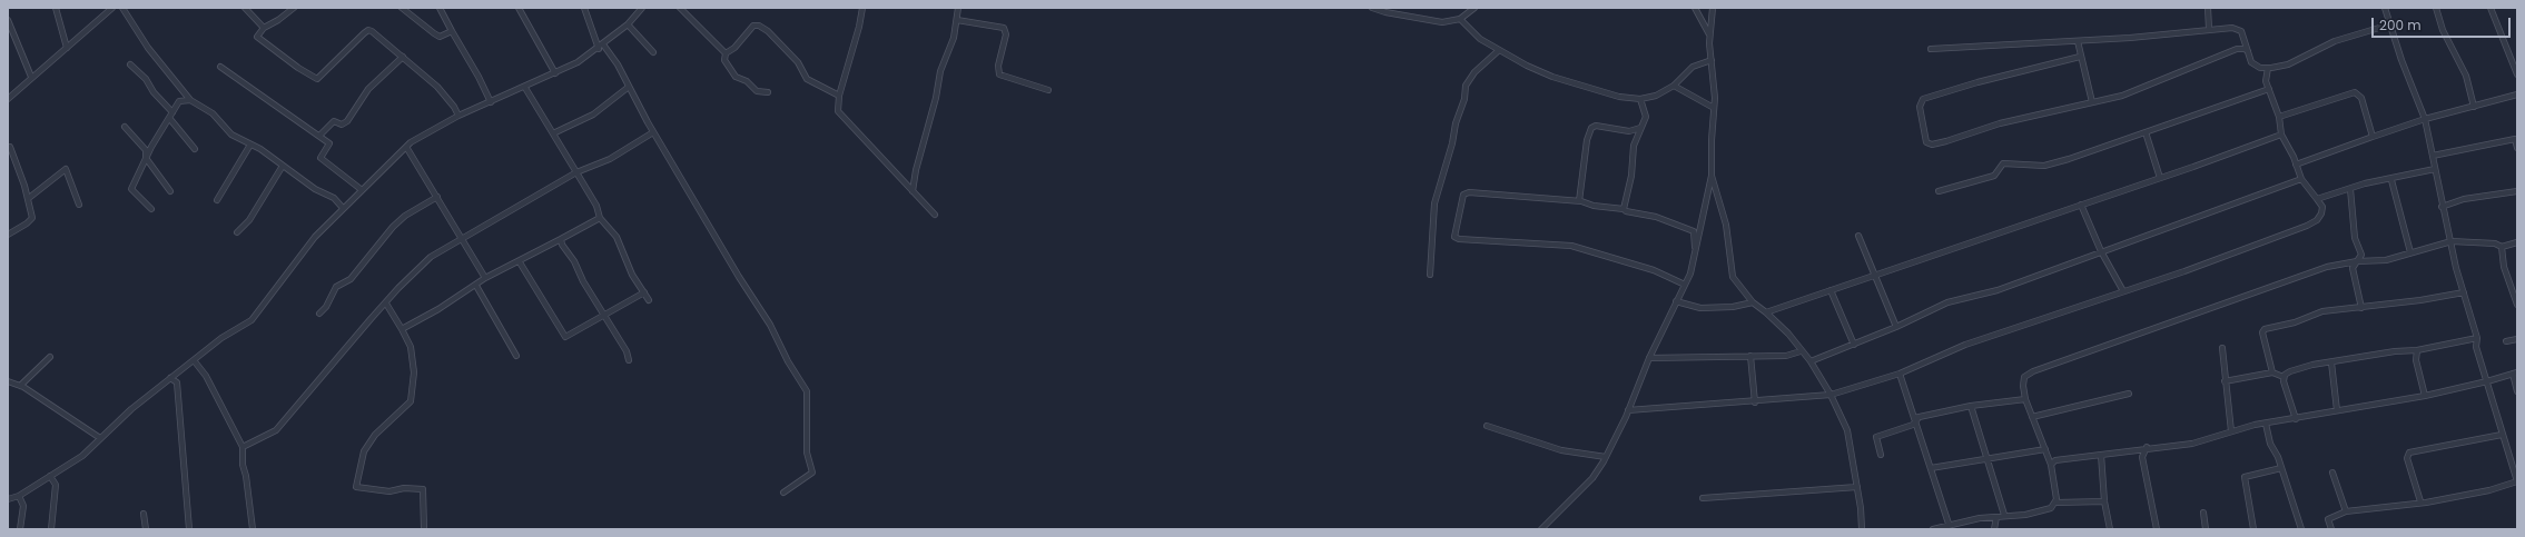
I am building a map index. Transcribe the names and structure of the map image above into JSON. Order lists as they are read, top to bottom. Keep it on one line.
{"scale_bar":"200 m"}
